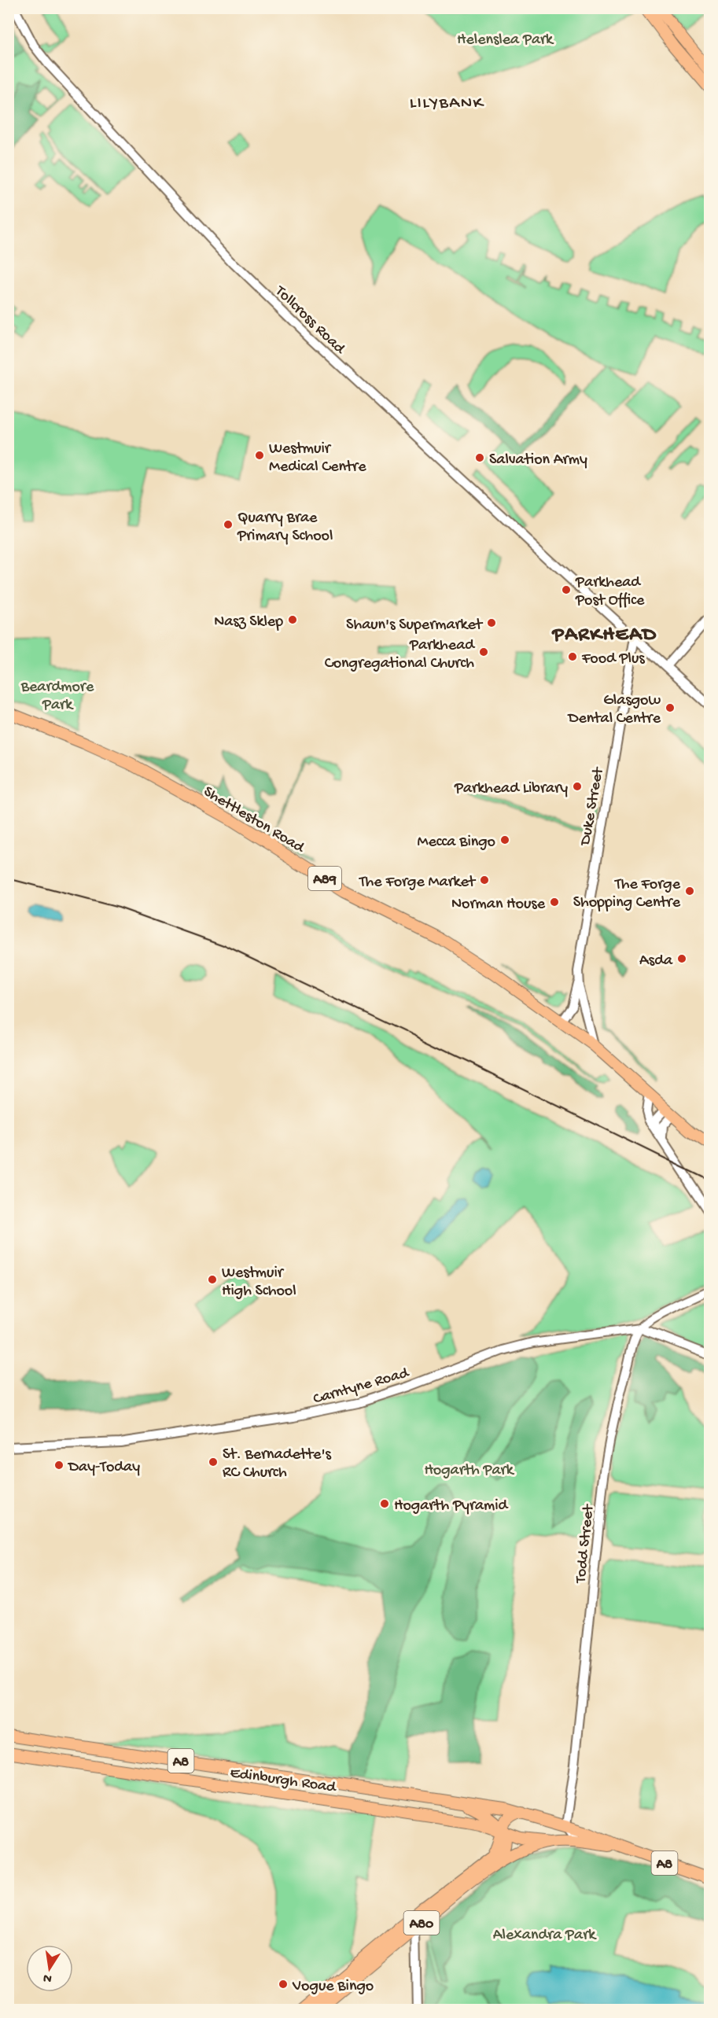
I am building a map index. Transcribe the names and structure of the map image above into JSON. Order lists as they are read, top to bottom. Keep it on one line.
{"streets":{"main road":["Shettleston Road","A89","A8","Edinburgh Road","A80"],"street":["Tollcross Road","Duke Street","Carntyne Road","Todd Street"]},"crossings":[["Tollcross Road","Duke Street"],["Duke Street","Shettleston Road"],["Duke Street","A89"],["Shettleston Road","A89"],["Carntyne Road","Todd Street"],["Todd Street","A8"],["A8","Edinburgh Road"],["A8","A80"],["Edinburgh Road","A80"]],"districts":["LILYBANK","PARKHEAD"],"parks":["Helenslea Park","Beardmore Park","Hogarth Park","Alexandra Park"],"places":["Westmuir Medical Centre","Salvation Army","Quarry Brae Primary School","Parkhead Post Office","Nasz Sklep","Shaun's Supermarket","Parkhead Congregational Church","Food Plus","Glasgow Dental Centre","Parkhead Library","Mecca Bingo","The Forge Market","The Forge Shopping Centre","Norman House","Asda","Westmuir High School","St. Bernadette's RC Church","Day-Today","Hogarth Pyramid","Vogue Bingo"],"north":"bottom"}
